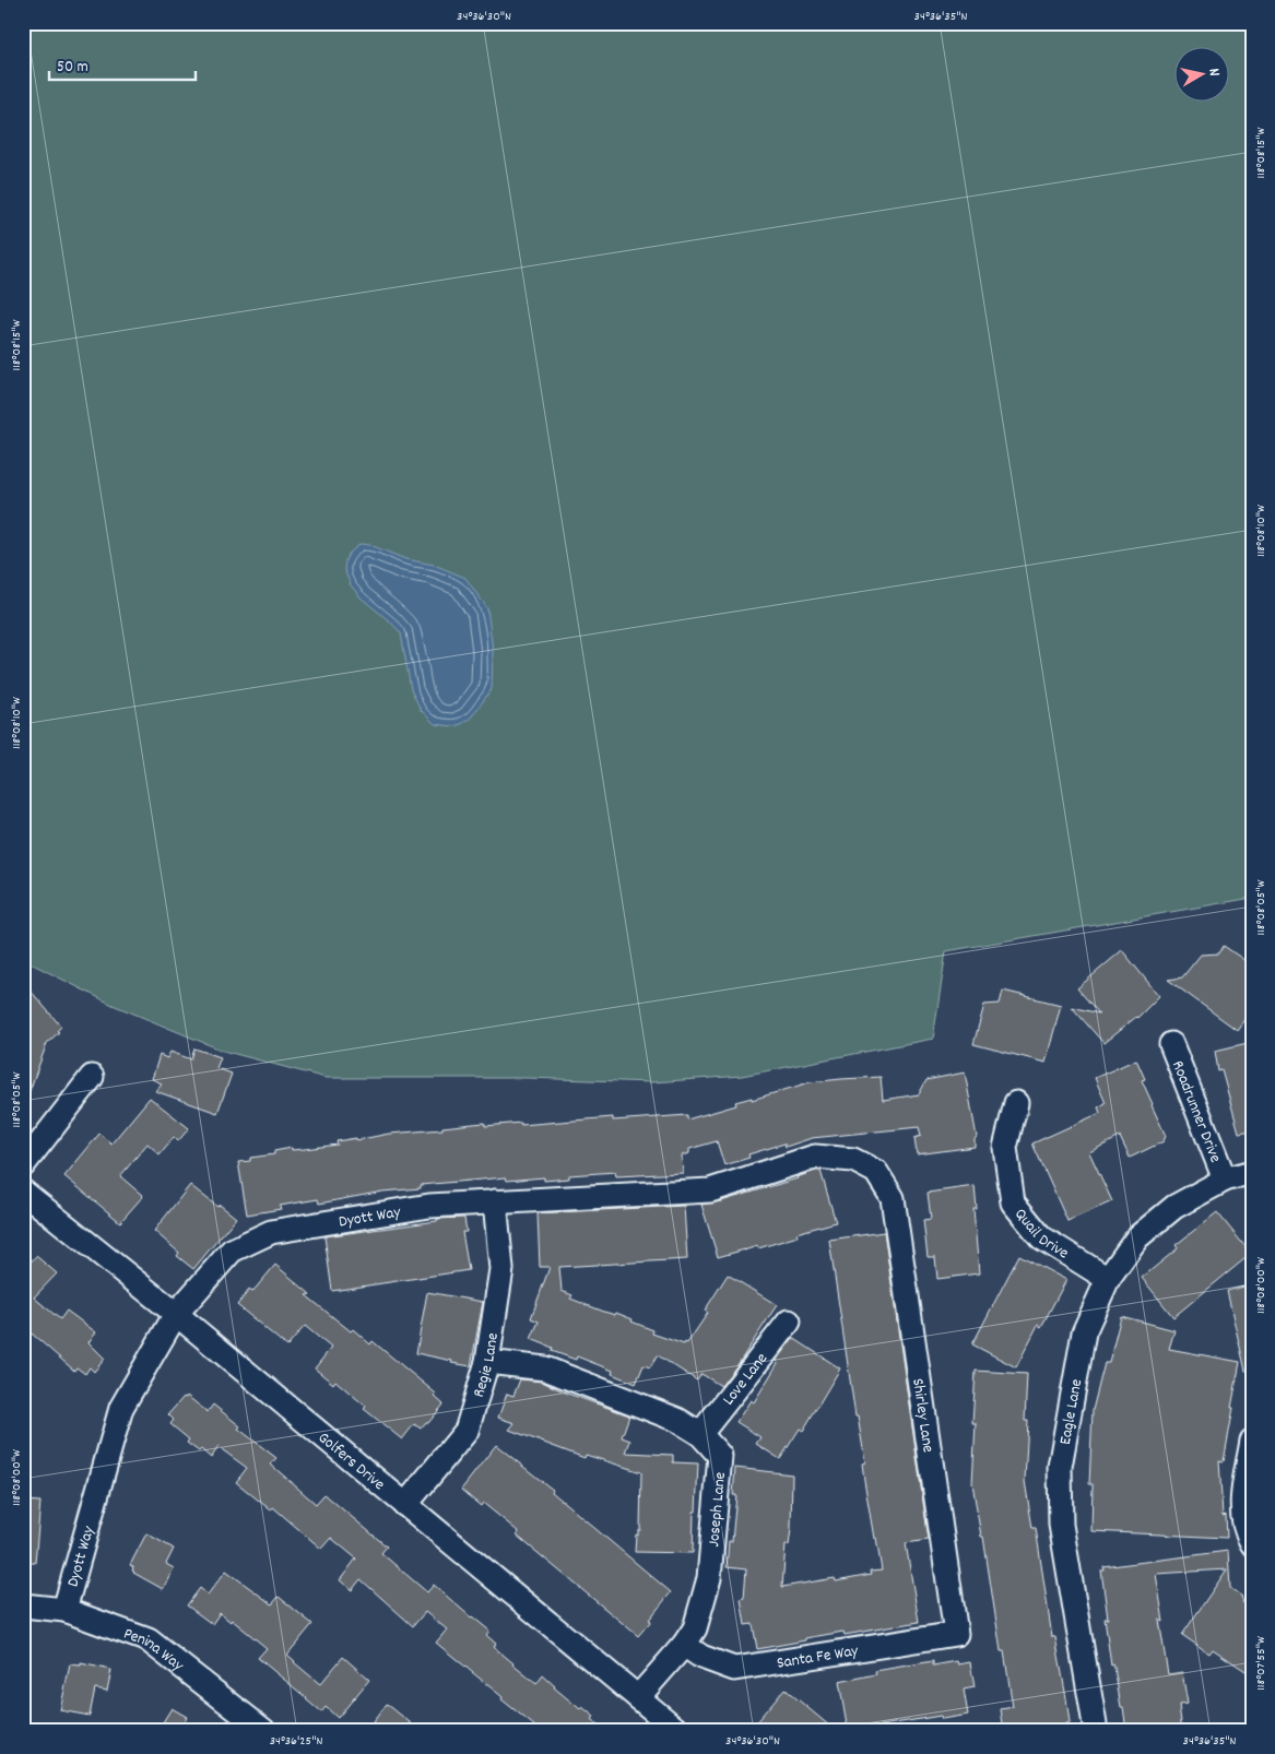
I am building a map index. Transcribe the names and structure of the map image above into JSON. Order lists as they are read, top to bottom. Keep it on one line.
{"streets":{"street":["Roadrunner Drive","Dyott Way","Quail Drive","Regie Lane","Love Lane","Eagle Lane","Shirley Lane","Golfers Drive","Joseph Lane","Penina Way","Santa Fe Way"]},"crossings":[["Roadrunner Drive","Eagle Lane"],["Dyott Way","Regie Lane"],["Dyott Way","Shirley Lane"],["Dyott Way","Golfers Drive"],["Dyott Way","Penina Way"],["Quail Drive","Eagle Lane"],["Regie Lane","Golfers Drive"],["Regie Lane","Joseph Lane"],["Love Lane","Joseph Lane"],["Shirley Lane","Santa Fe Way"],["Golfers Drive","Joseph Lane"],["Joseph Lane","Santa Fe Way"]],"scale_bar":"50 m","north":"right","coordinates":["34°36'30\"N","34°36'35\"N","118°08'15\"W","118°08'10\"W","118°08'05\"W","118°08'00\"W","118°07'55\"W","34°36'25\"N"]}
